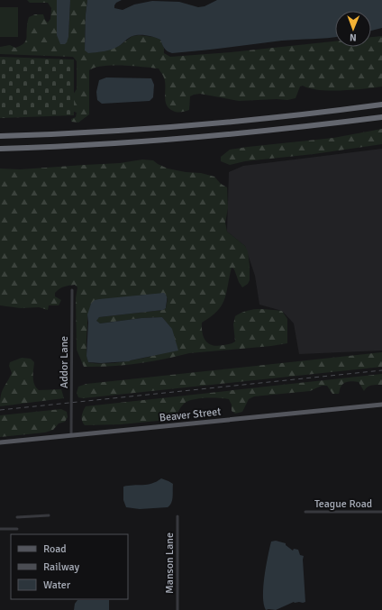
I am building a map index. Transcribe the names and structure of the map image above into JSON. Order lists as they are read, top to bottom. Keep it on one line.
{"streets":{"main road":["Beaver Street"],"street":["Addor Lane","Teague Road","Manson Lane"]},"crossings":[["Addor Lane","Beaver Street"]],"legend":["Road","Railway","Water"],"north":"bottom"}
